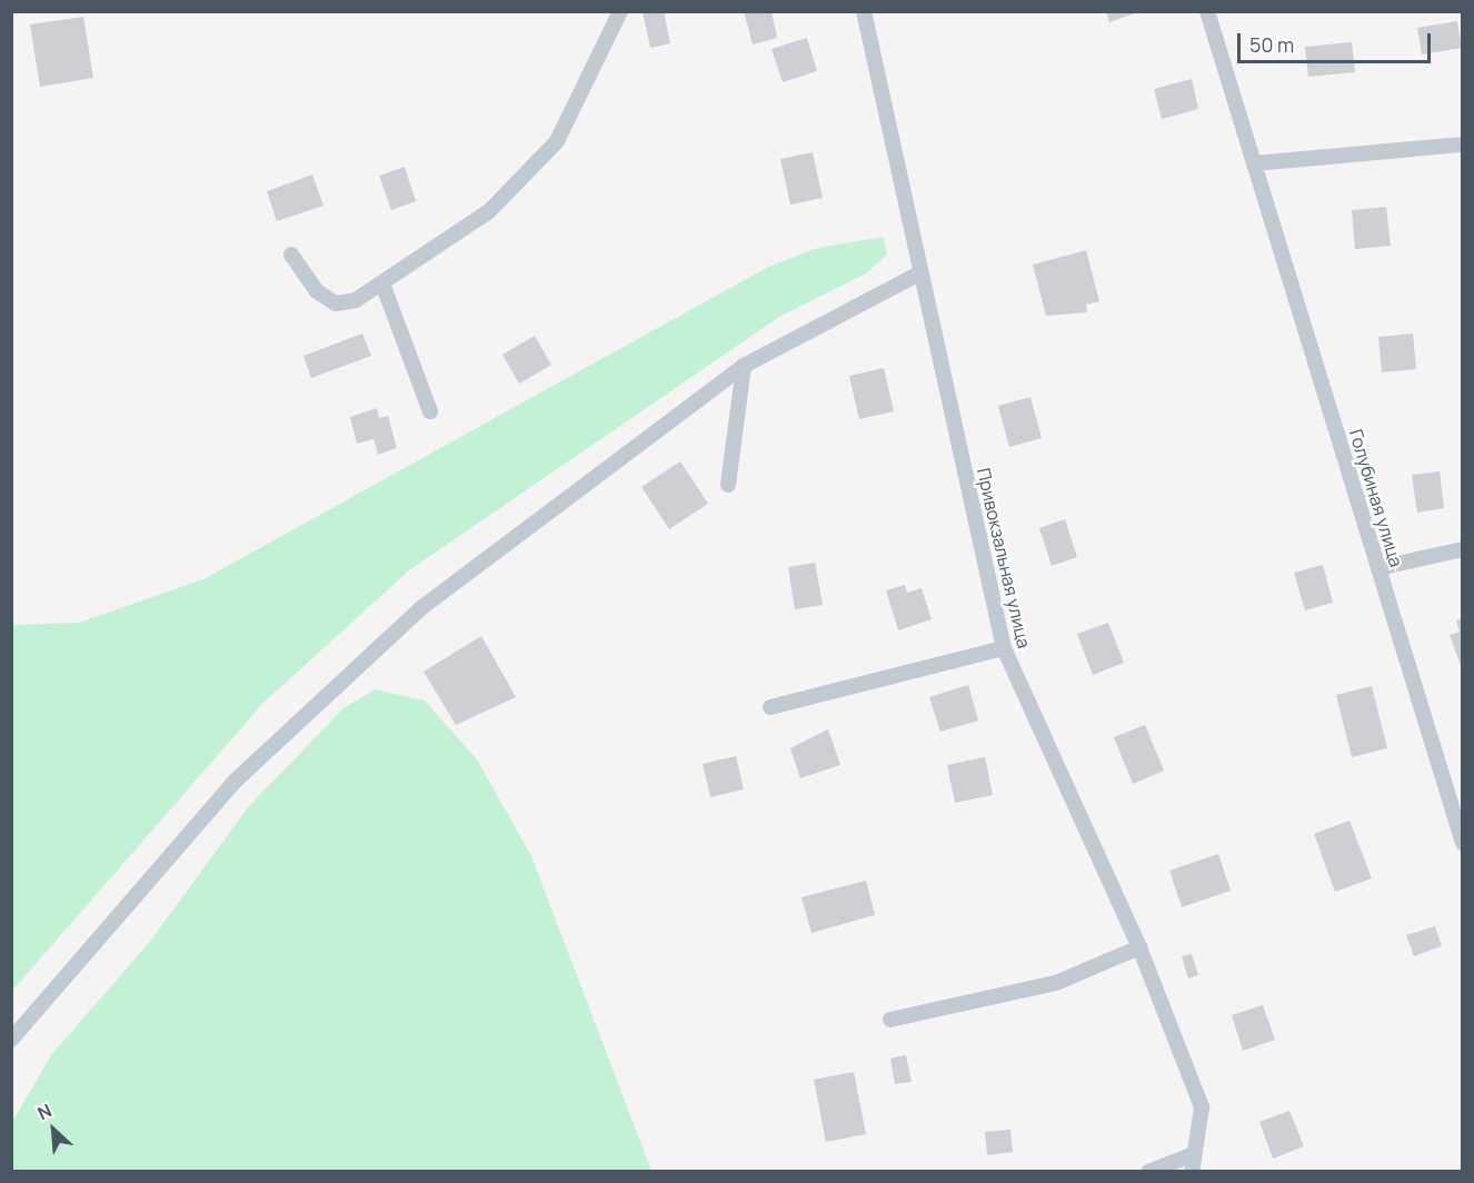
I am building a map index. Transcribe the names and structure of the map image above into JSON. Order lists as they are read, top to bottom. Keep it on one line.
{"streets":{"lane":["Голубиная улица","Привокзальная улица"]},"scale_bar":"50 m","north":"top left"}
